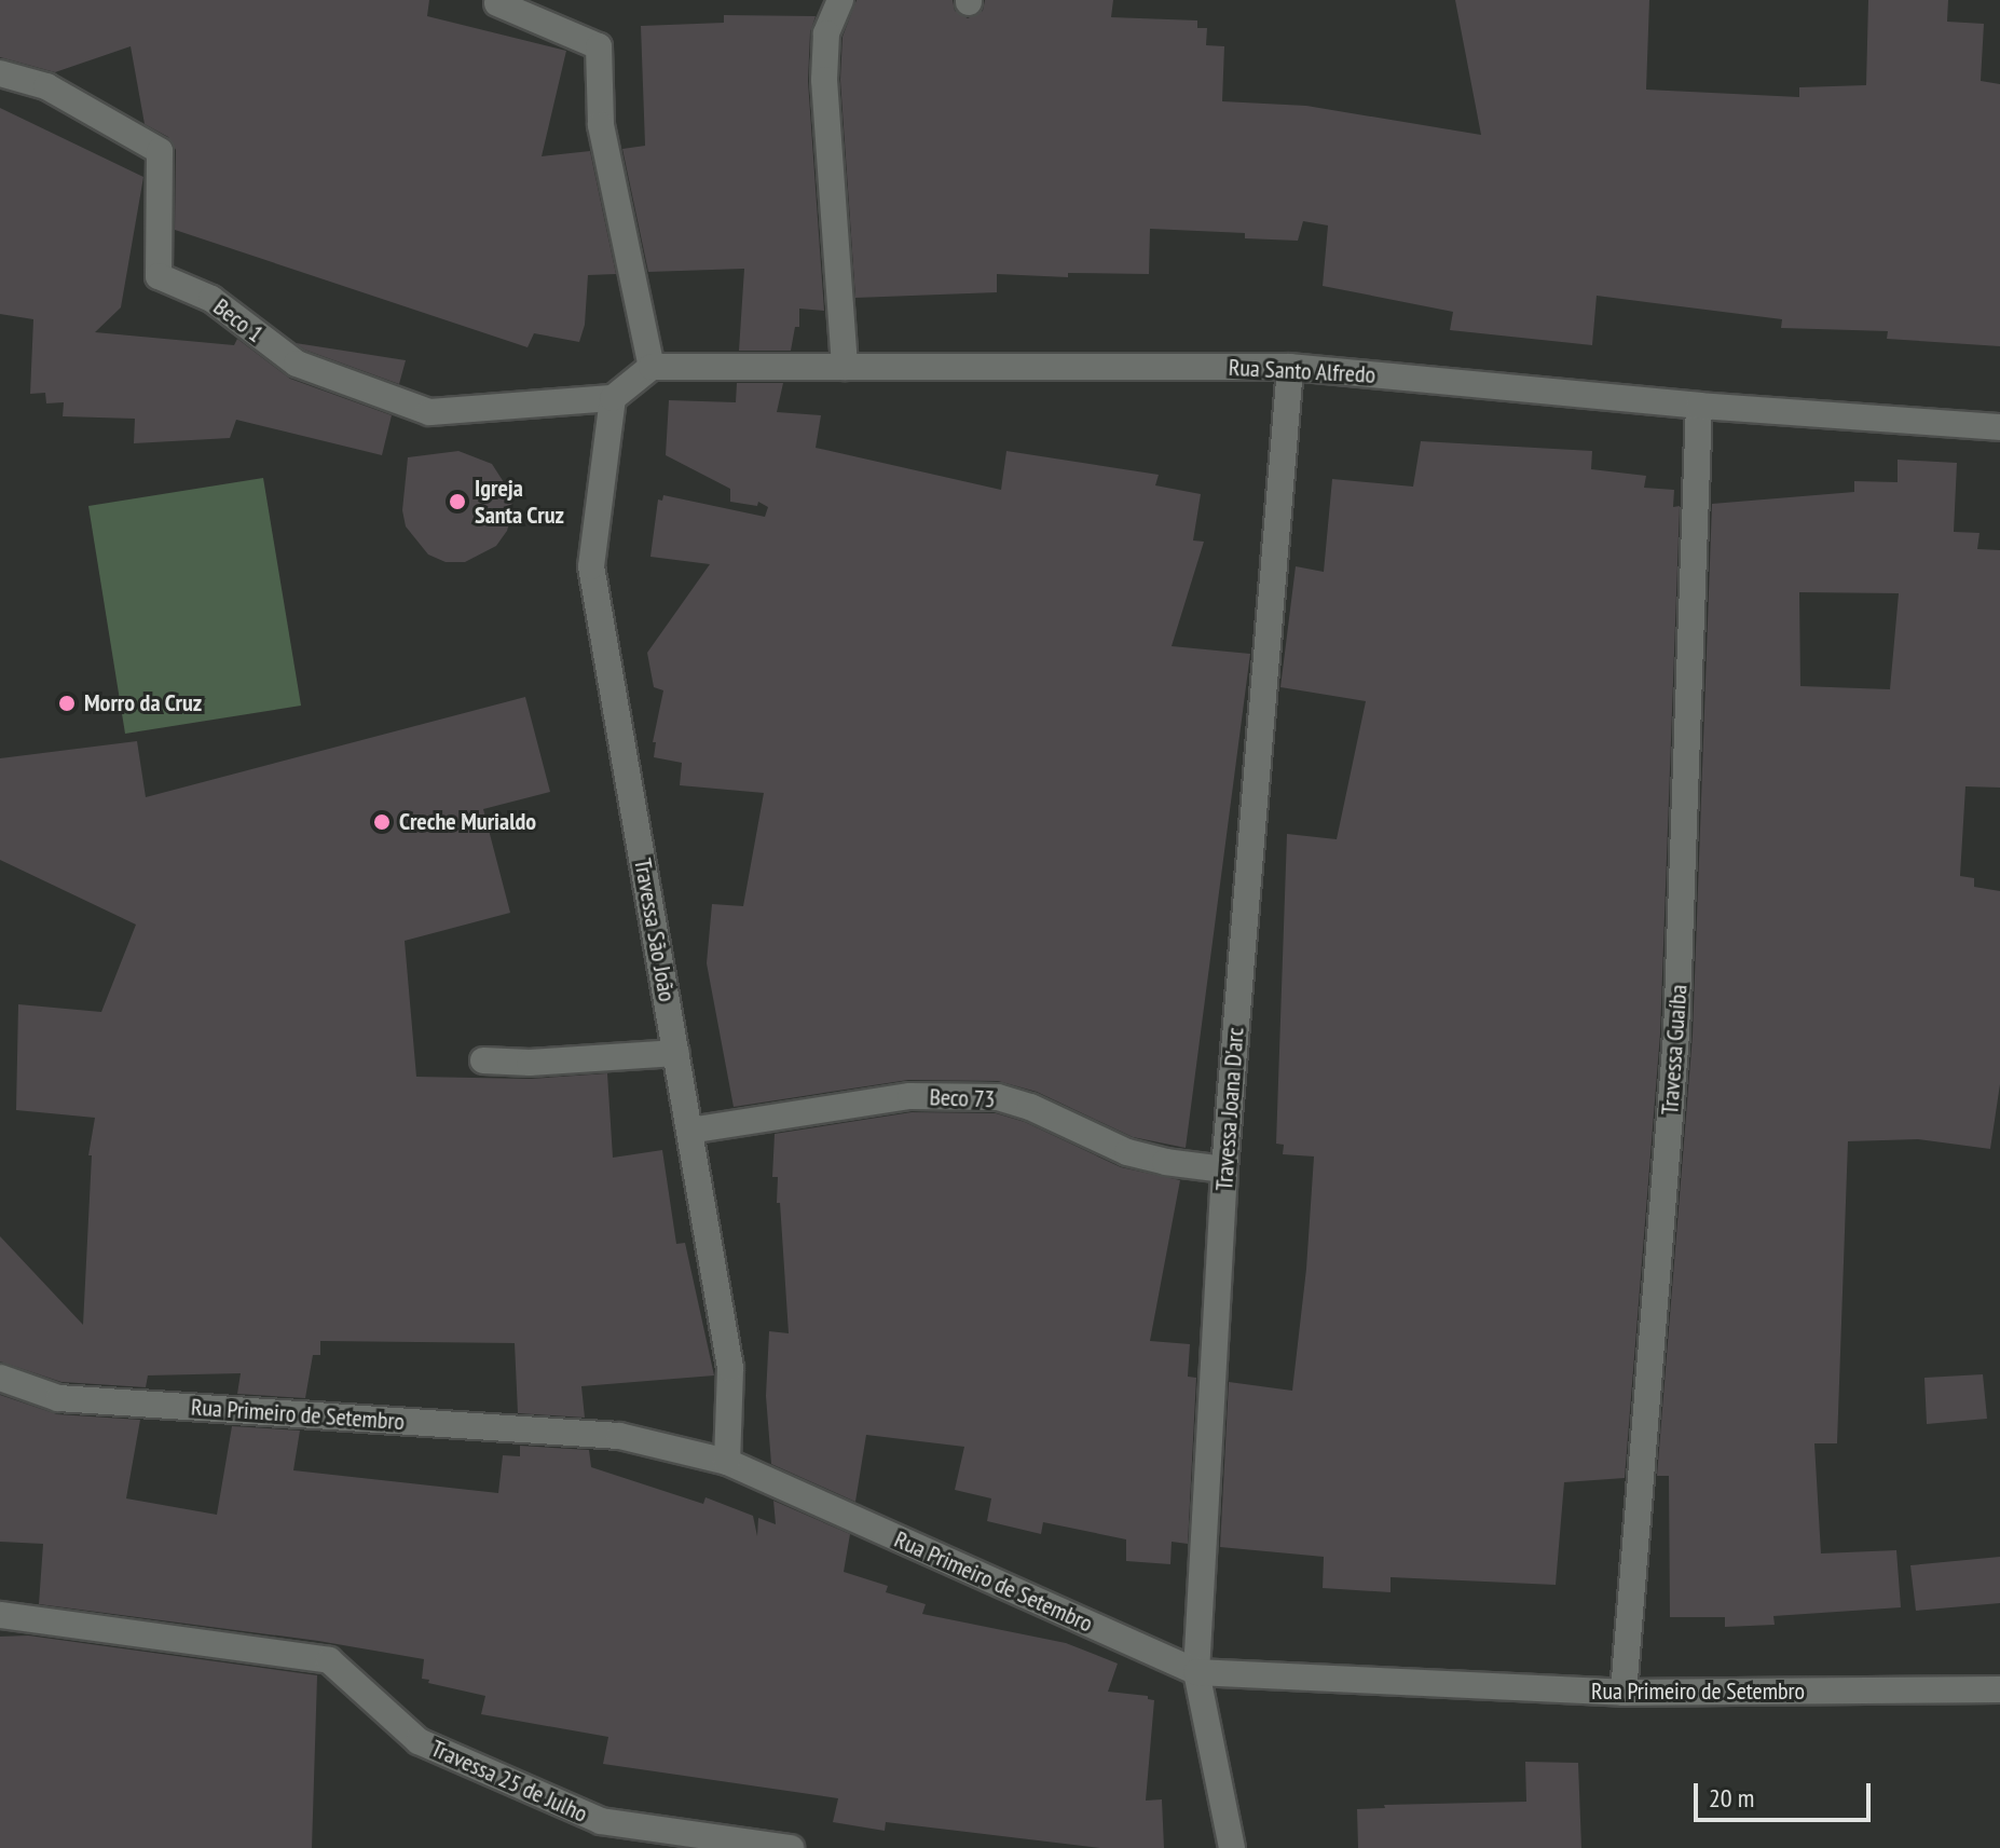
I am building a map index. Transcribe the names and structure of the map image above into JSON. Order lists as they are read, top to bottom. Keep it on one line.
{"streets":{"street":["Beco 1","Rua Santo Alfredo","Travessa São João","Travessa Guaíba","Beco 73","Travessa Joana D'arc","Rua Primeiro de Setembro","Travessa 25 de Julho"]},"crossings":[["Beco 1","Travessa São João"],["Rua Santo Alfredo","Travessa Guaíba"],["Rua Santo Alfredo","Travessa Joana D'arc"],["Travessa São João","Beco 73"],["Travessa São João","Rua Primeiro de Setembro"],["Travessa Guaíba","Rua Primeiro de Setembro"],["Beco 73","Travessa Joana D'arc"],["Travessa Joana D'arc","Rua Primeiro de Setembro"]],"places":["Igreja Santa Cruz","Morro da Cruz","Creche Murialdo"],"scale_bar":"20 m"}
